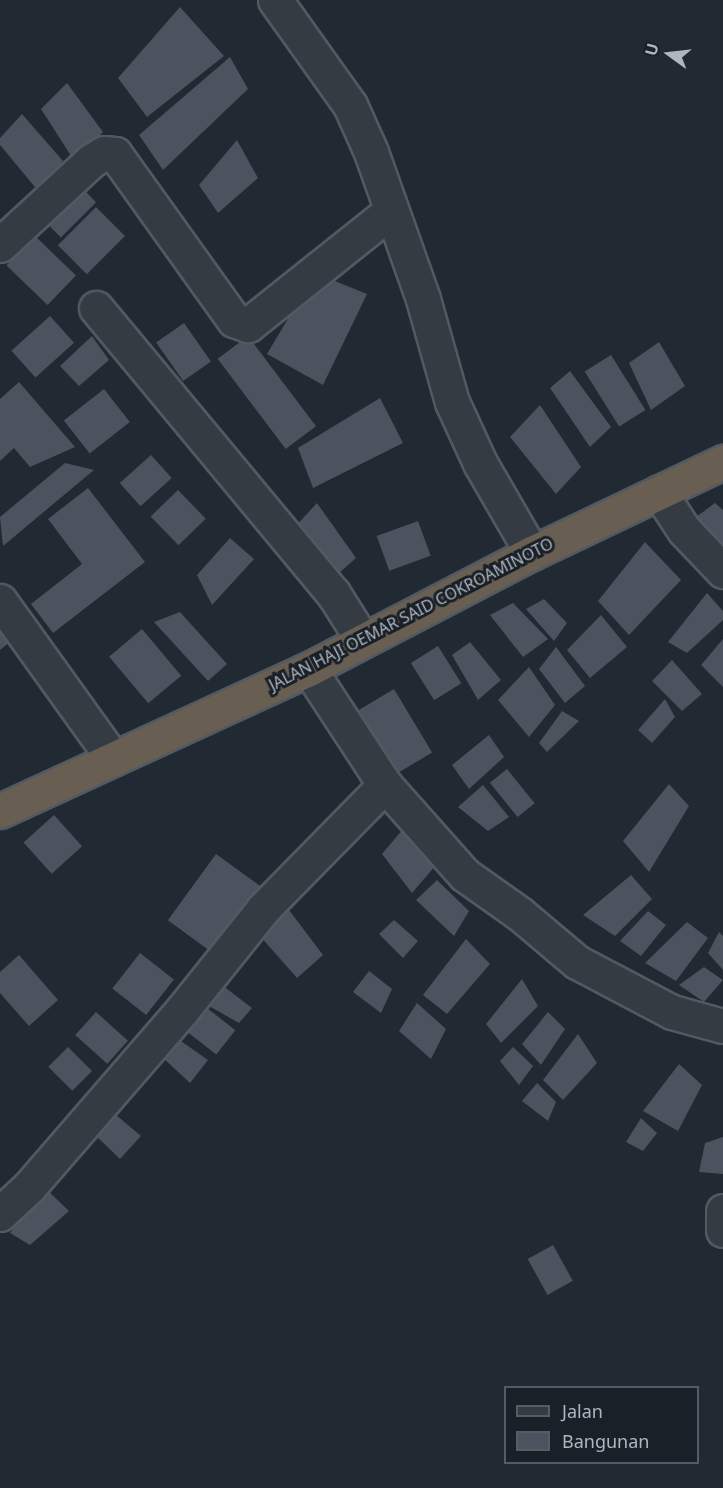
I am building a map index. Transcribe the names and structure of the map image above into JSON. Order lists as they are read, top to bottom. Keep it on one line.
{"streets":{"highway":["JALAN HAJI OEMAR SAID COKROAMINOTO"]},"legend":["Jalan","Bangunan"],"north":"left"}
